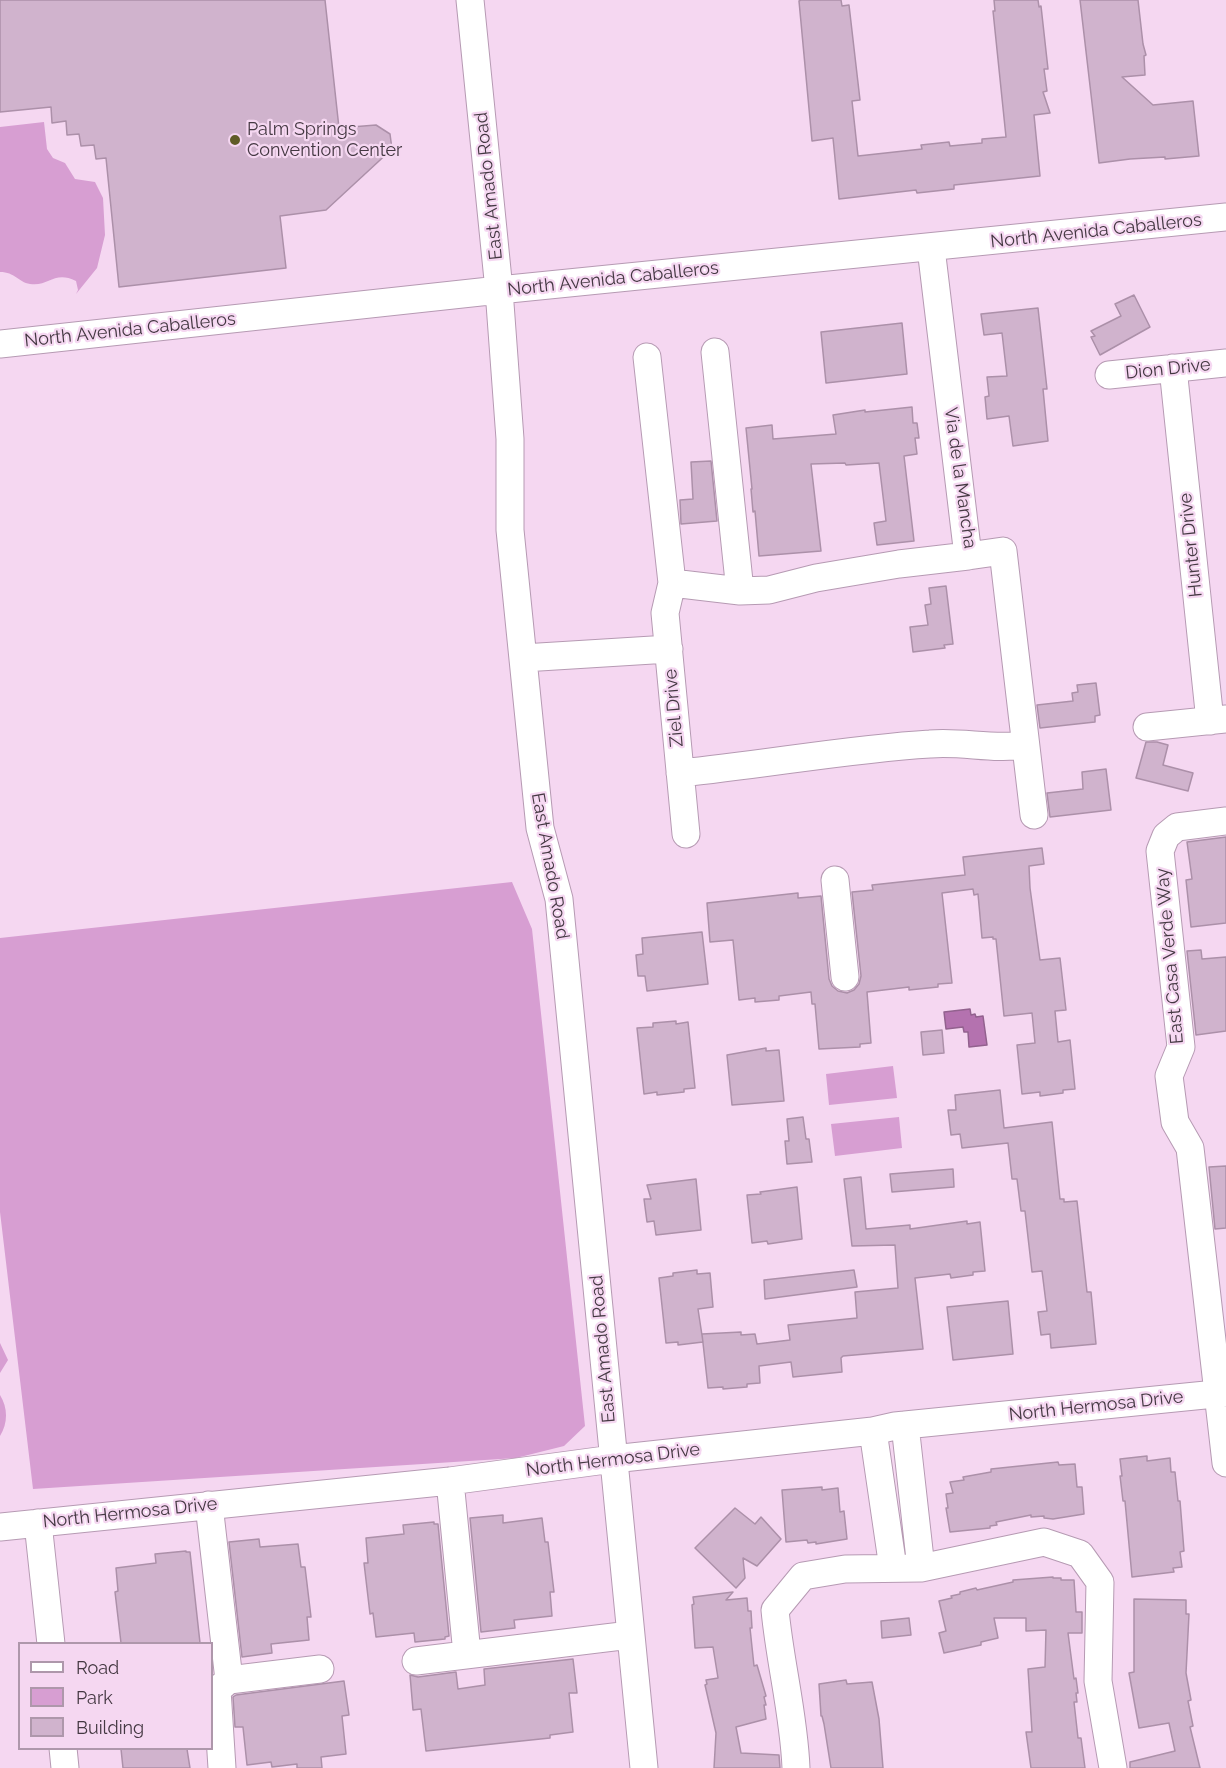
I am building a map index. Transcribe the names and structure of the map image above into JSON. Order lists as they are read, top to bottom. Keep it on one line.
{"streets":{"street":["East Amado Road","North Avenida Caballeros","Dion Drive","Via de la Mancha","Hunter Drive","Ziel Drive","East Casa Verde Way","North Hermosa Drive"]},"crossings":[["East Amado Road","North Avenida Caballeros"],["East Amado Road","North Hermosa Drive"],["North Avenida Caballeros","Via de la Mancha"],["Dion Drive","Hunter Drive"],["East Casa Verde Way","North Hermosa Drive"]],"places":["Palm Springs Convention Center"],"legend":["Road","Park","Building"]}
